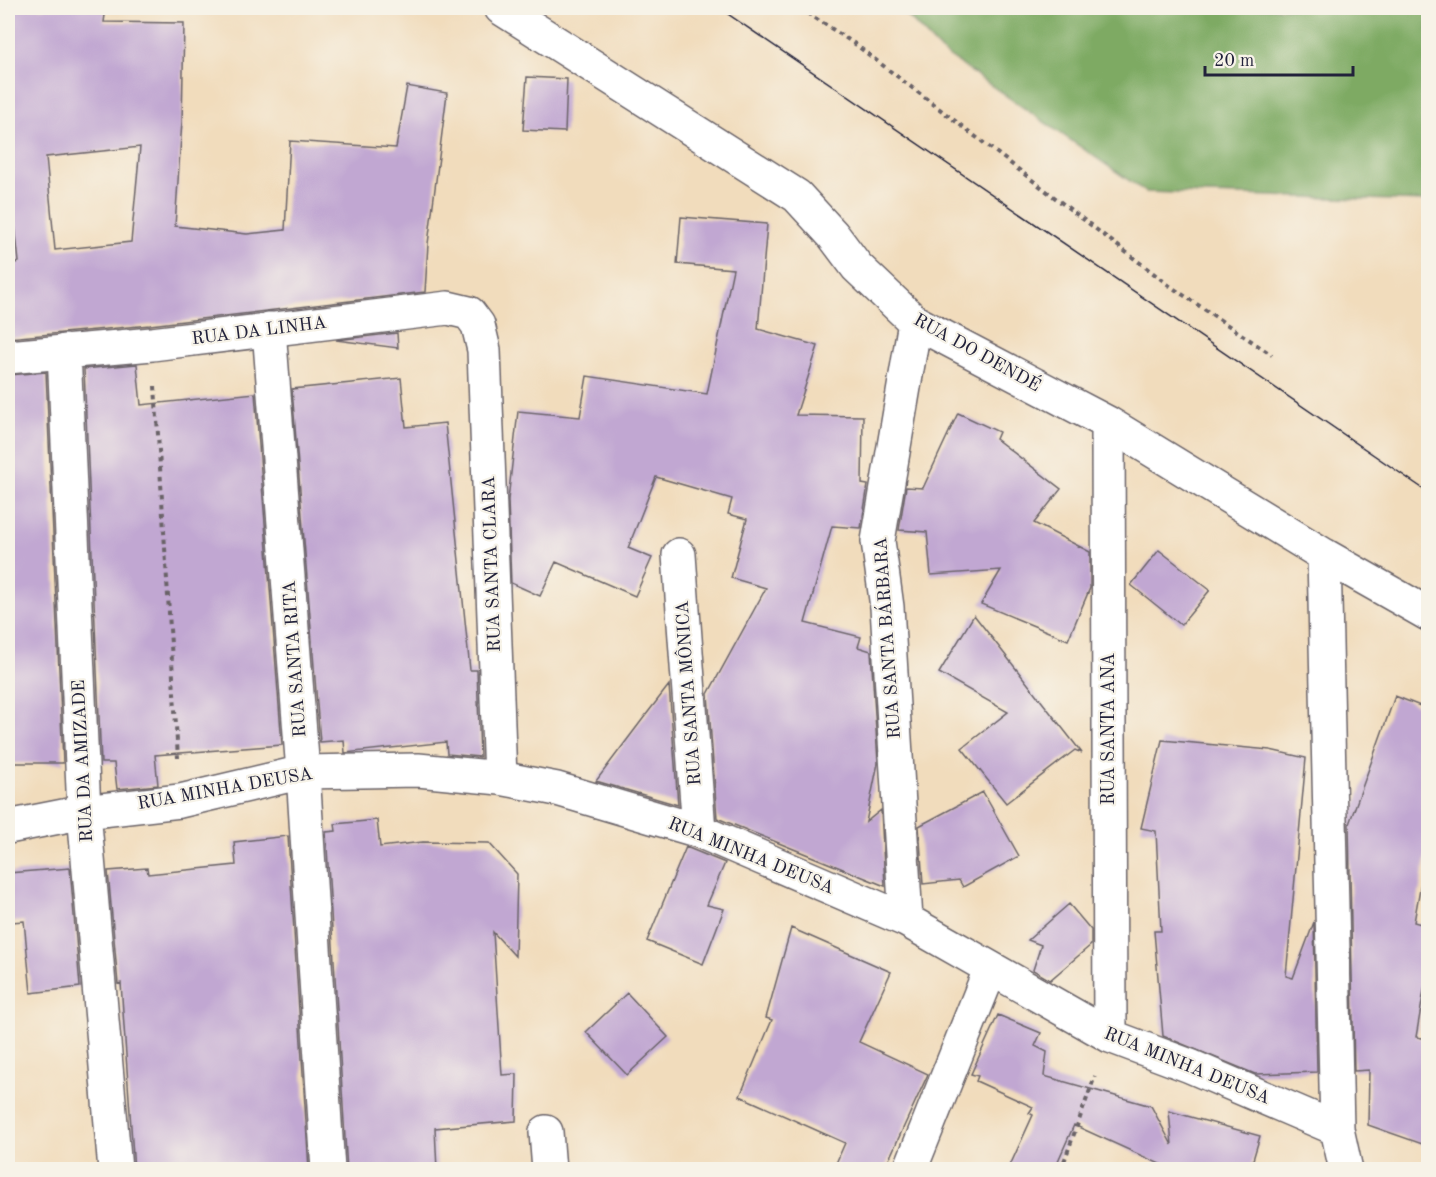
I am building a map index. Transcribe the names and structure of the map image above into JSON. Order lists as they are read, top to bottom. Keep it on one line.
{"streets":{"street":["RUA DA LINHA","RUA DO DENDÉ","RUA SANTA CLARA","RUA SANTA BÁRBARA","RUA SANTA RITA","RUA SANTA MÔNICA","RUA SANTA ANA","RUA DA AMIZADE","RUA MINHA DEUSA"]},"crossings":[["RUA DA LINHA","RUA SANTA CLARA"],["RUA DA LINHA","RUA SANTA RITA"],["RUA DA LINHA","RUA DA AMIZADE"],["RUA DO DENDÉ","RUA SANTA BÁRBARA"],["RUA DO DENDÉ","RUA SANTA ANA"],["RUA SANTA CLARA","RUA MINHA DEUSA"],["RUA SANTA BÁRBARA","RUA MINHA DEUSA"],["RUA SANTA RITA","RUA MINHA DEUSA"],["RUA SANTA MÔNICA","RUA MINHA DEUSA"],["RUA SANTA ANA","RUA MINHA DEUSA"],["RUA DA AMIZADE","RUA MINHA DEUSA"]],"scale_bar":"20 m"}
